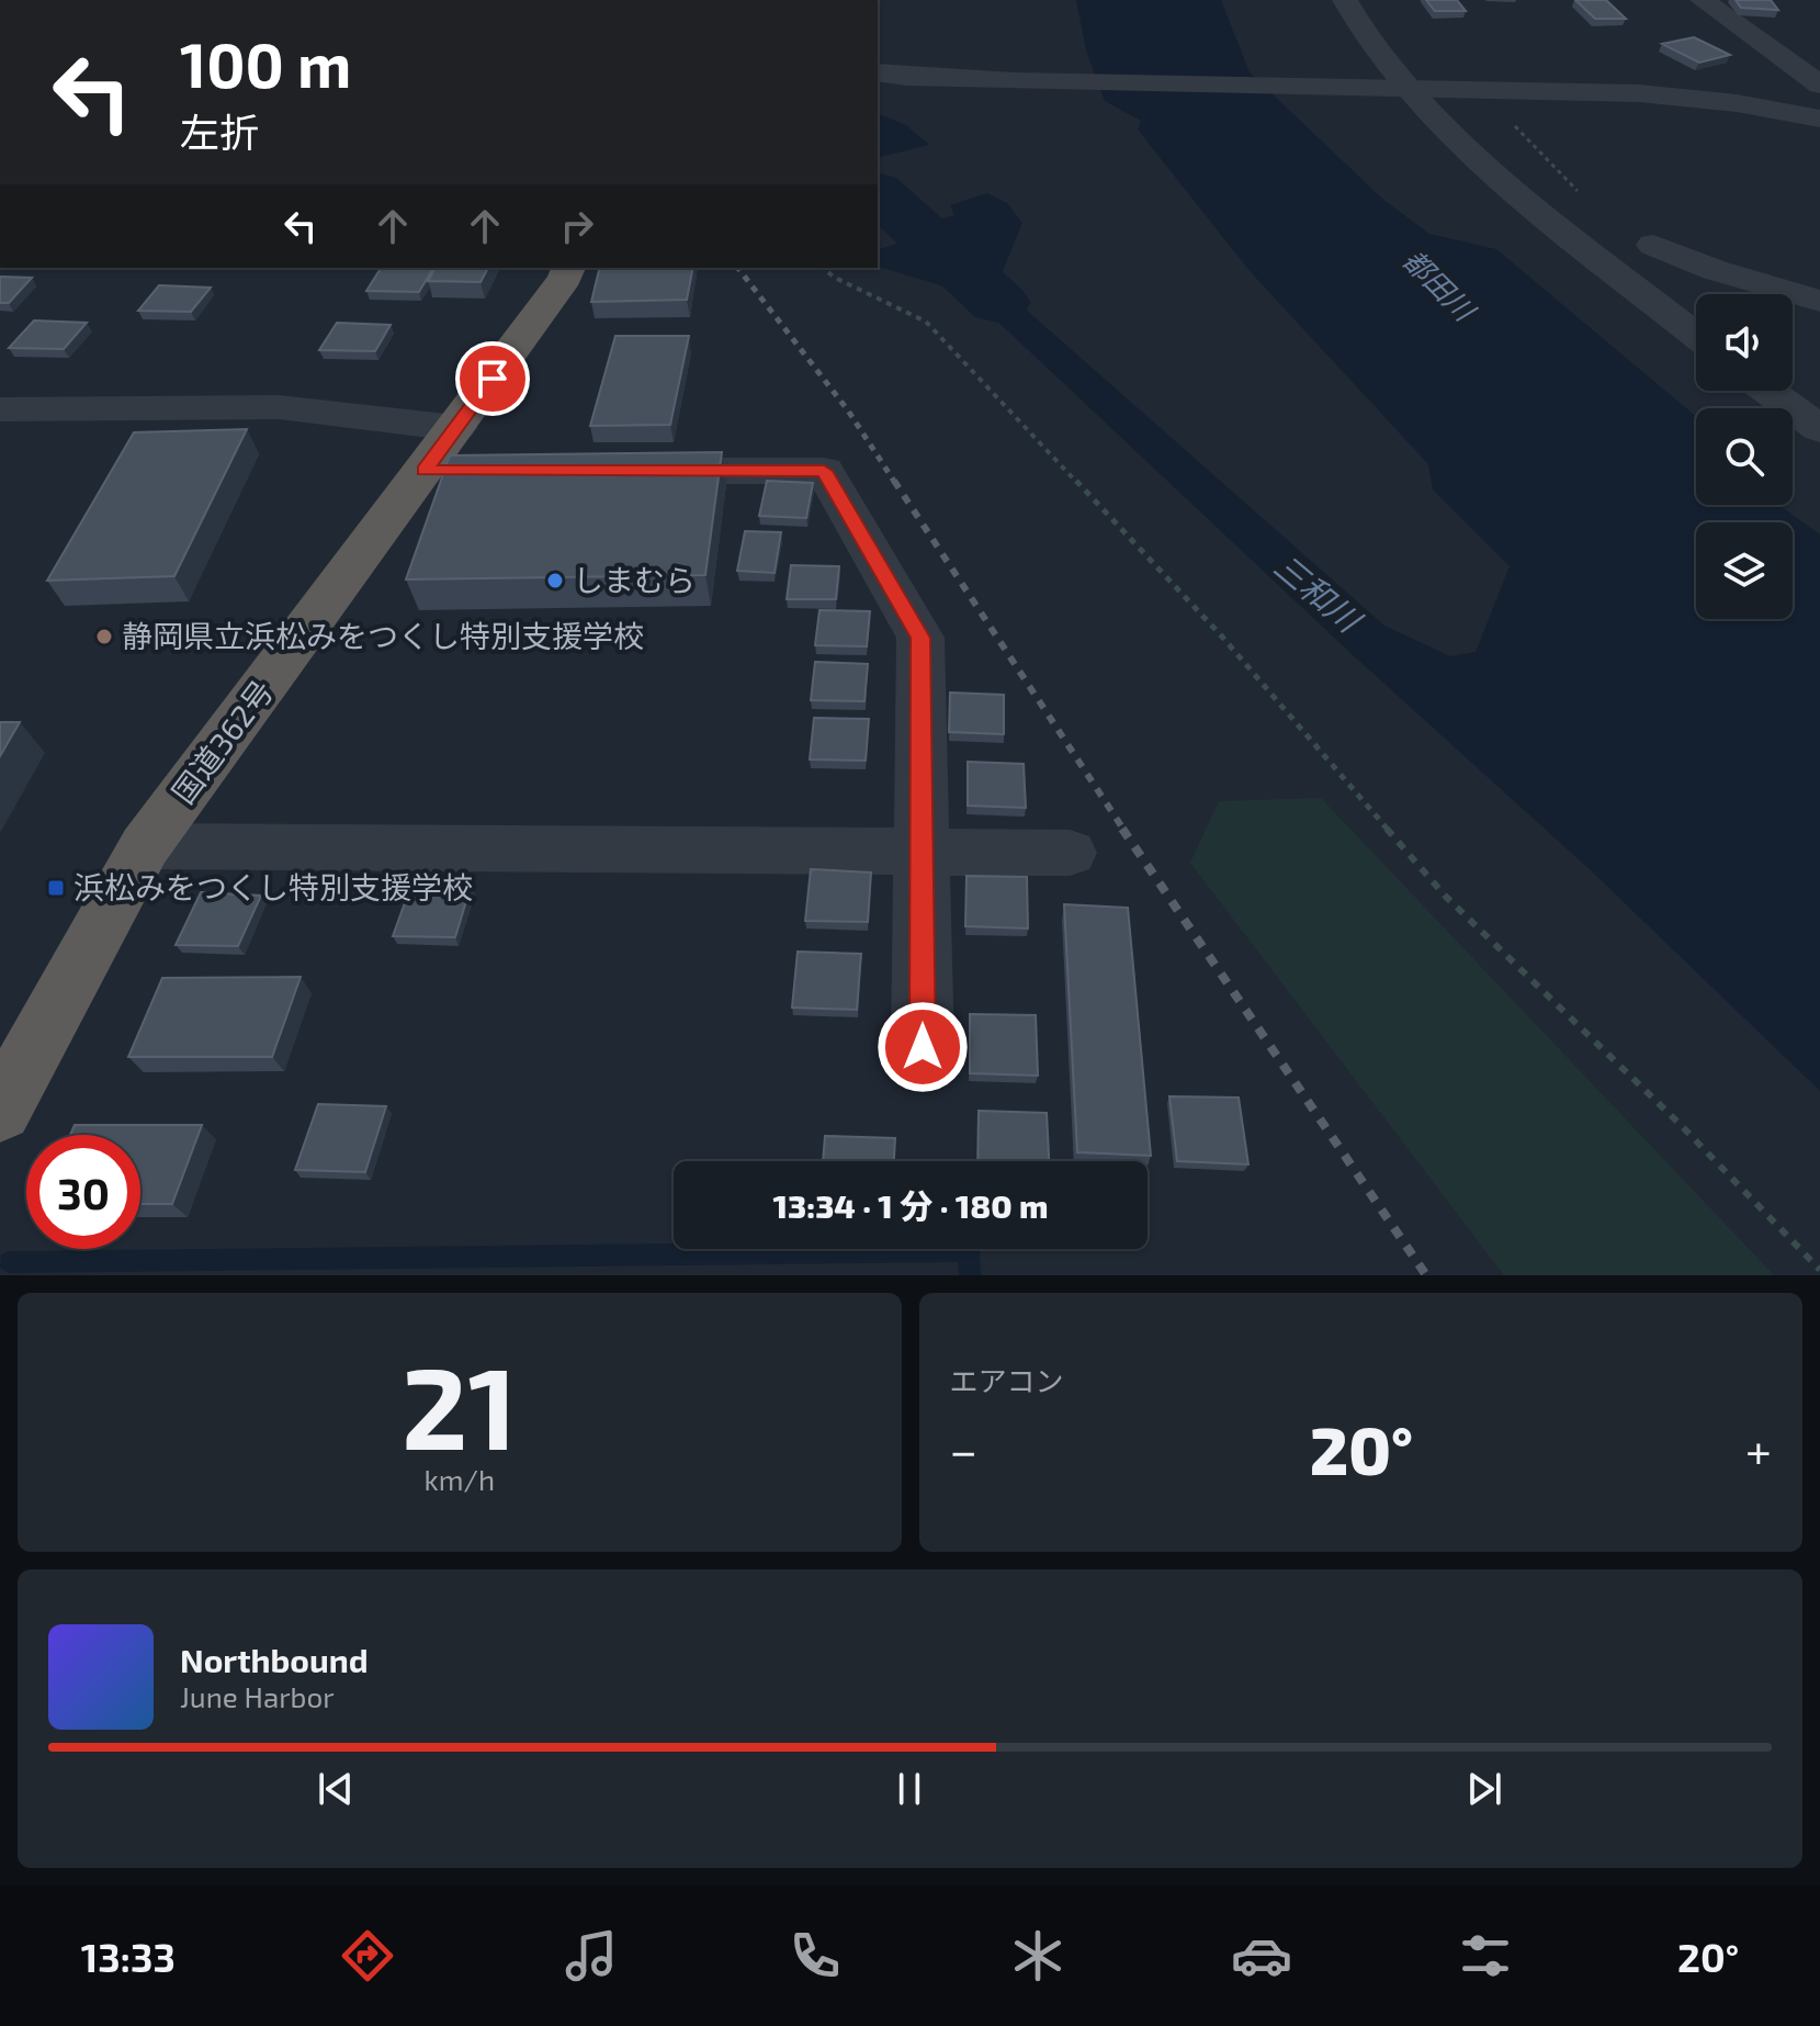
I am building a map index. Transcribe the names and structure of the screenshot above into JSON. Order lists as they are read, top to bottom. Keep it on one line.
{"streets":{"highway":["国道362号"]},"water":["都田川","三和川"],"places":{"other":["しまむら","静岡県立浜松みをつくし特別支援学校"],"transit":["浜松みをつくし特別支援学校"]},"page":{"turn":["100 m","左折"],"limit":"30","trip":"13:34 · 1 分 · 180 m","tile":[["21","km/h"],"エアコン"],"heat":["−","20°","+"],"song":["Northbound","June Harbor"],"tabs":["13:33","20°"]}}
